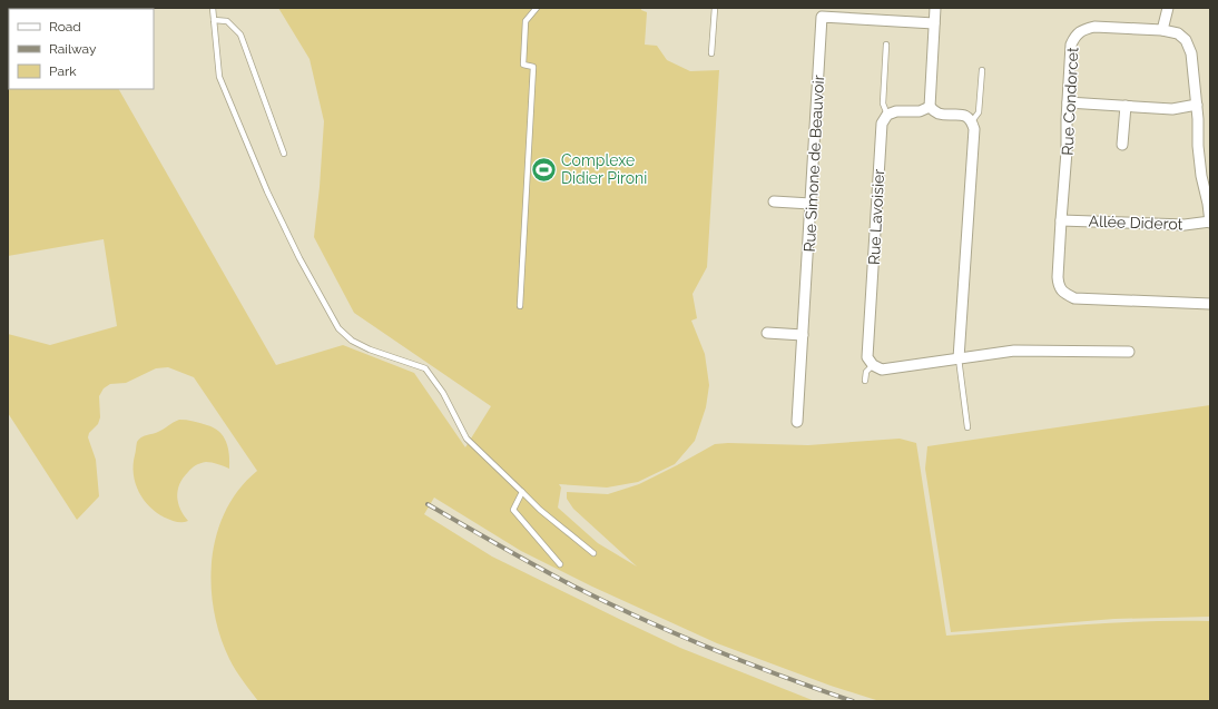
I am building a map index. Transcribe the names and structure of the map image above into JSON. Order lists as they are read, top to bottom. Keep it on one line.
{"streets":{"street":["Rue Condorcet","Rue Simone de Beauvoir","Rue Lavoisier","Allée Diderot"]},"crossings":[["Rue Condorcet","Allée Diderot"]],"places":{"sports":["Complexe Didier Pironi"]},"legend":["Road","Railway","Park"]}
